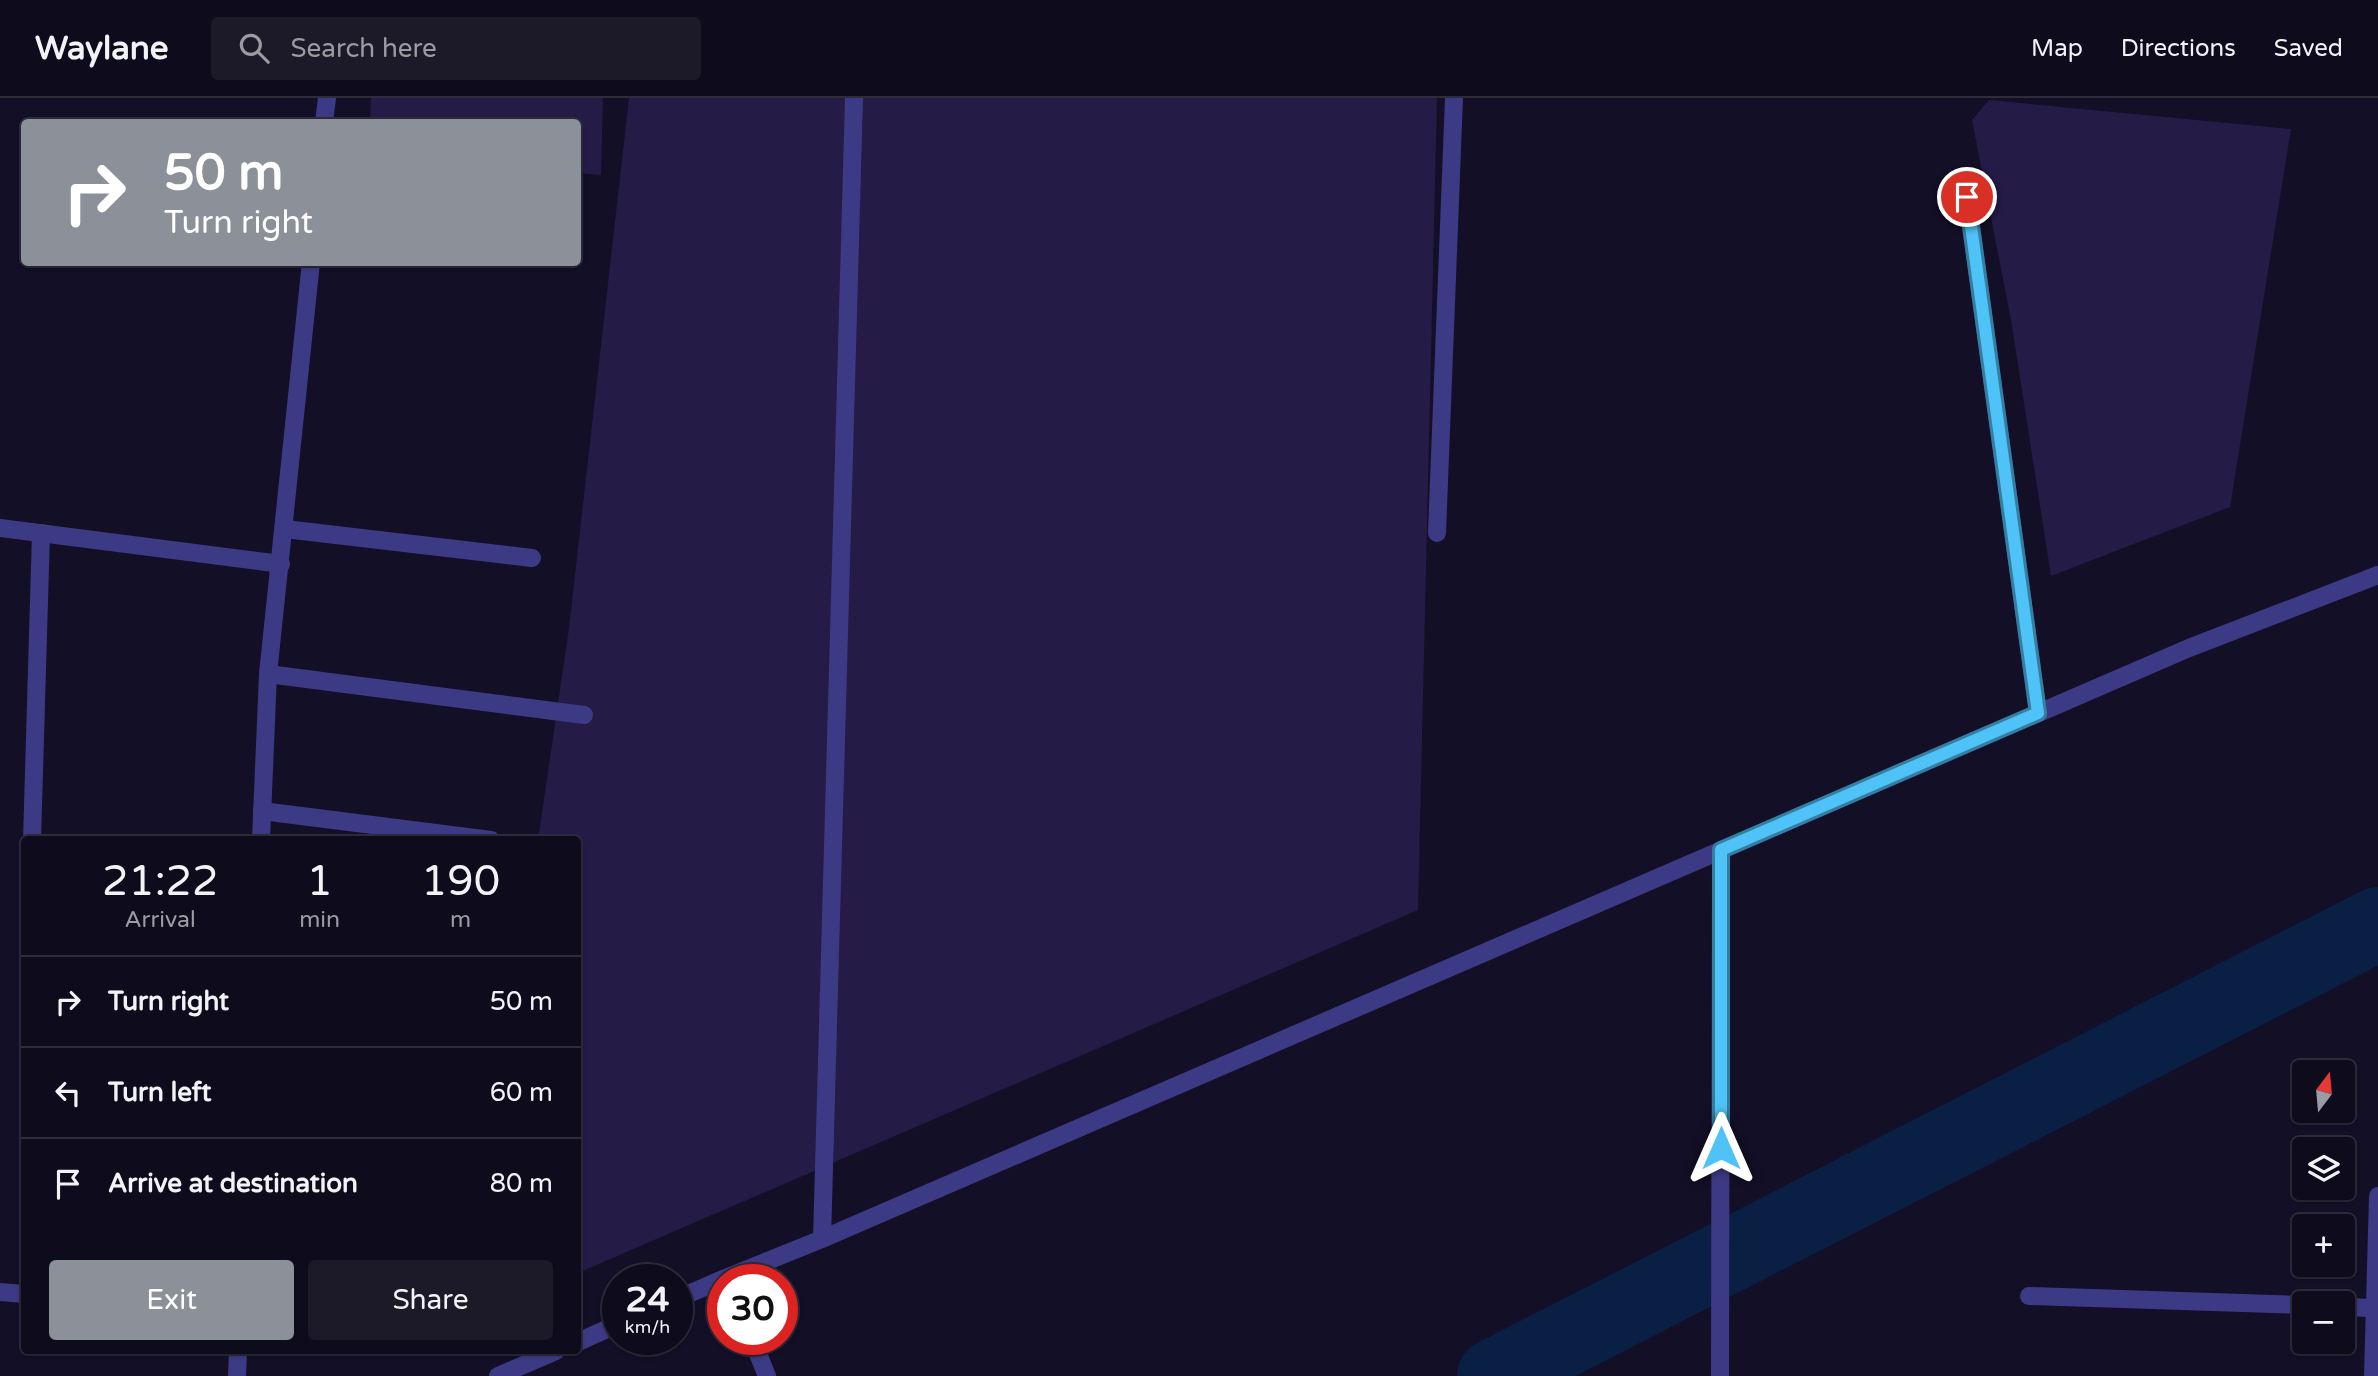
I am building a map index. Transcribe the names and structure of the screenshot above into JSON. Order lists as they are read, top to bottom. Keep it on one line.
{"north":"top","page":{"header":"Waylane","search":"Search here","nav":["Map","Directions","Saved"],"turn":["50 m","Turn right"],"eta":["21:22","Arrival","1","min","190","m"],"list":[{"name":"Turn right","value":"50 m"},{"name":"Turn left","value":"60 m"},{"name":"Arrive at destination","value":"80 m"}],"map_buttons":["+","−"],"buttons":["Exit","Share"],"speed":"24 km/h","limit":"30"}}
